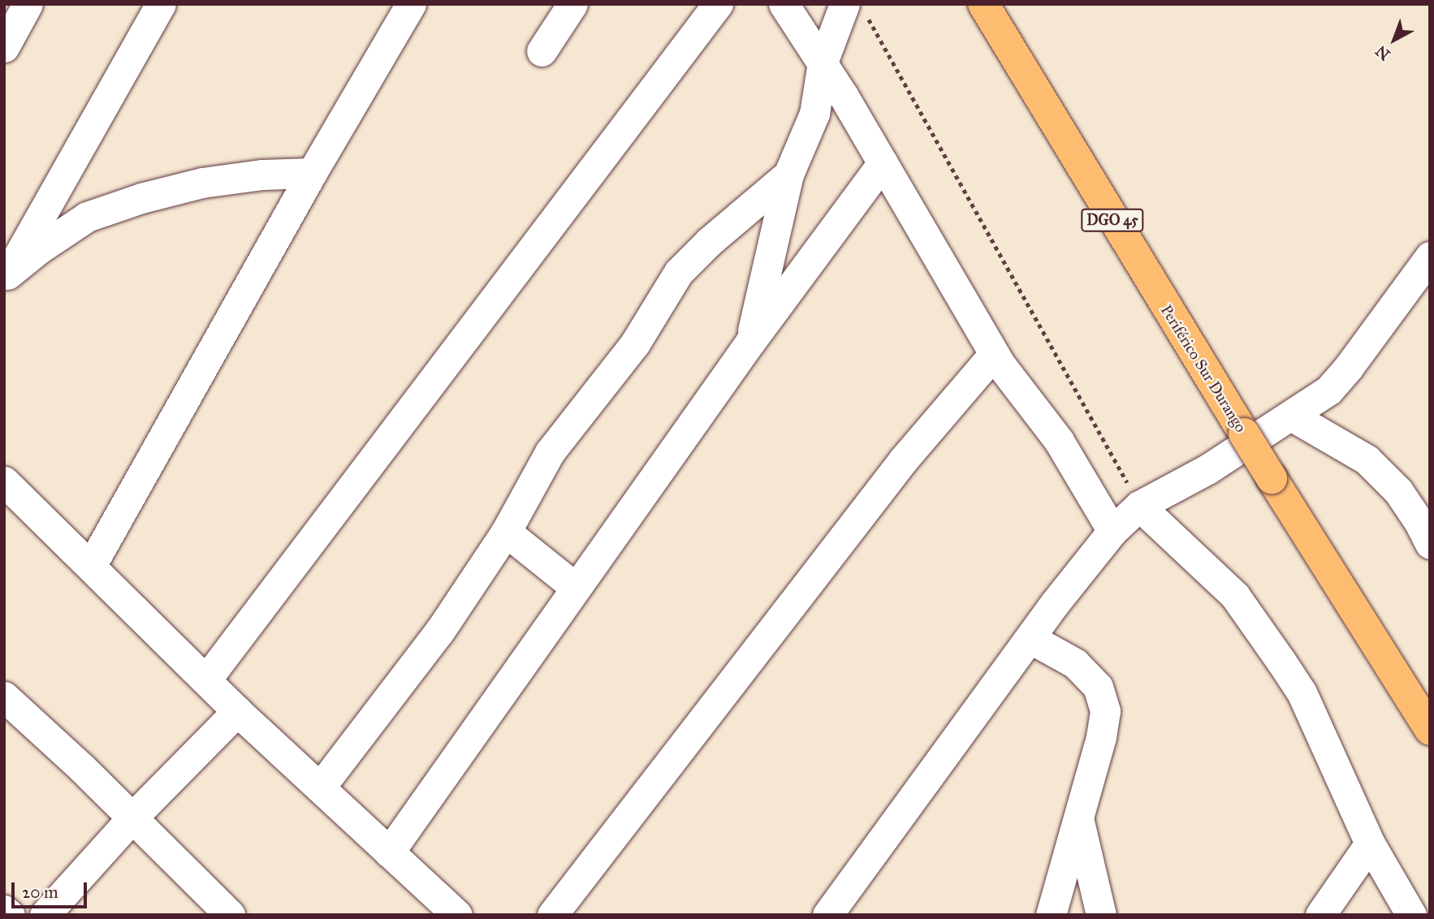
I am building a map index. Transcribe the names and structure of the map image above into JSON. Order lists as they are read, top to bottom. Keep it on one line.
{"streets":{"highway":["DGO 45","Periférico Sur Durango"]},"scale_bar":"20 m","north":"bottom left"}
